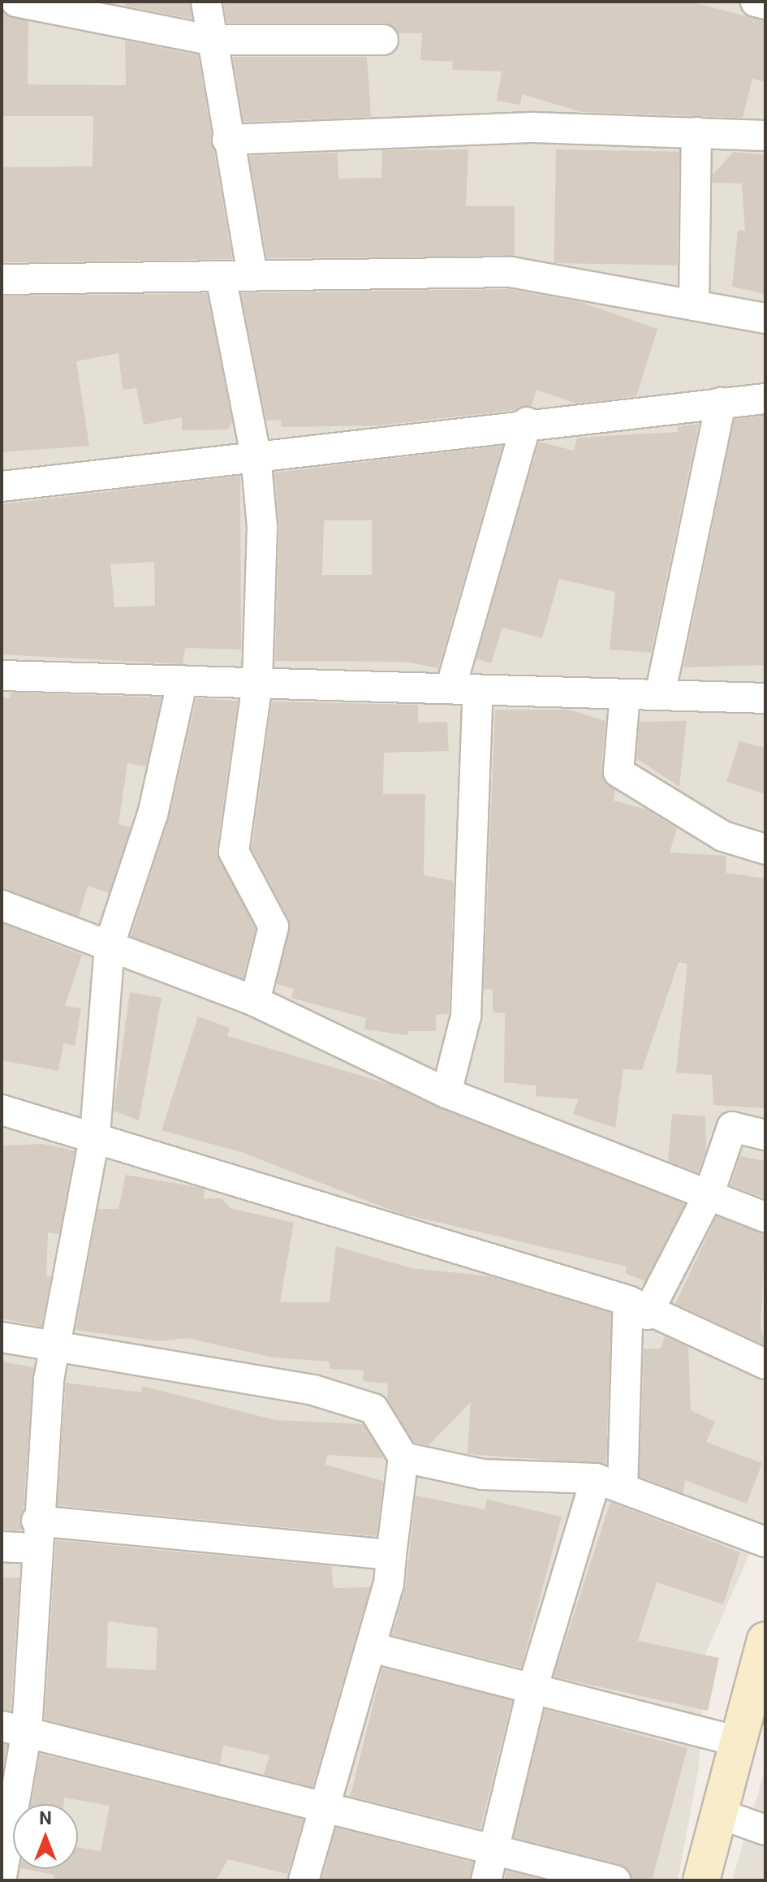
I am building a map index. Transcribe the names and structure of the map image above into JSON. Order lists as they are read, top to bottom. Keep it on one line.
{"north":"top"}
